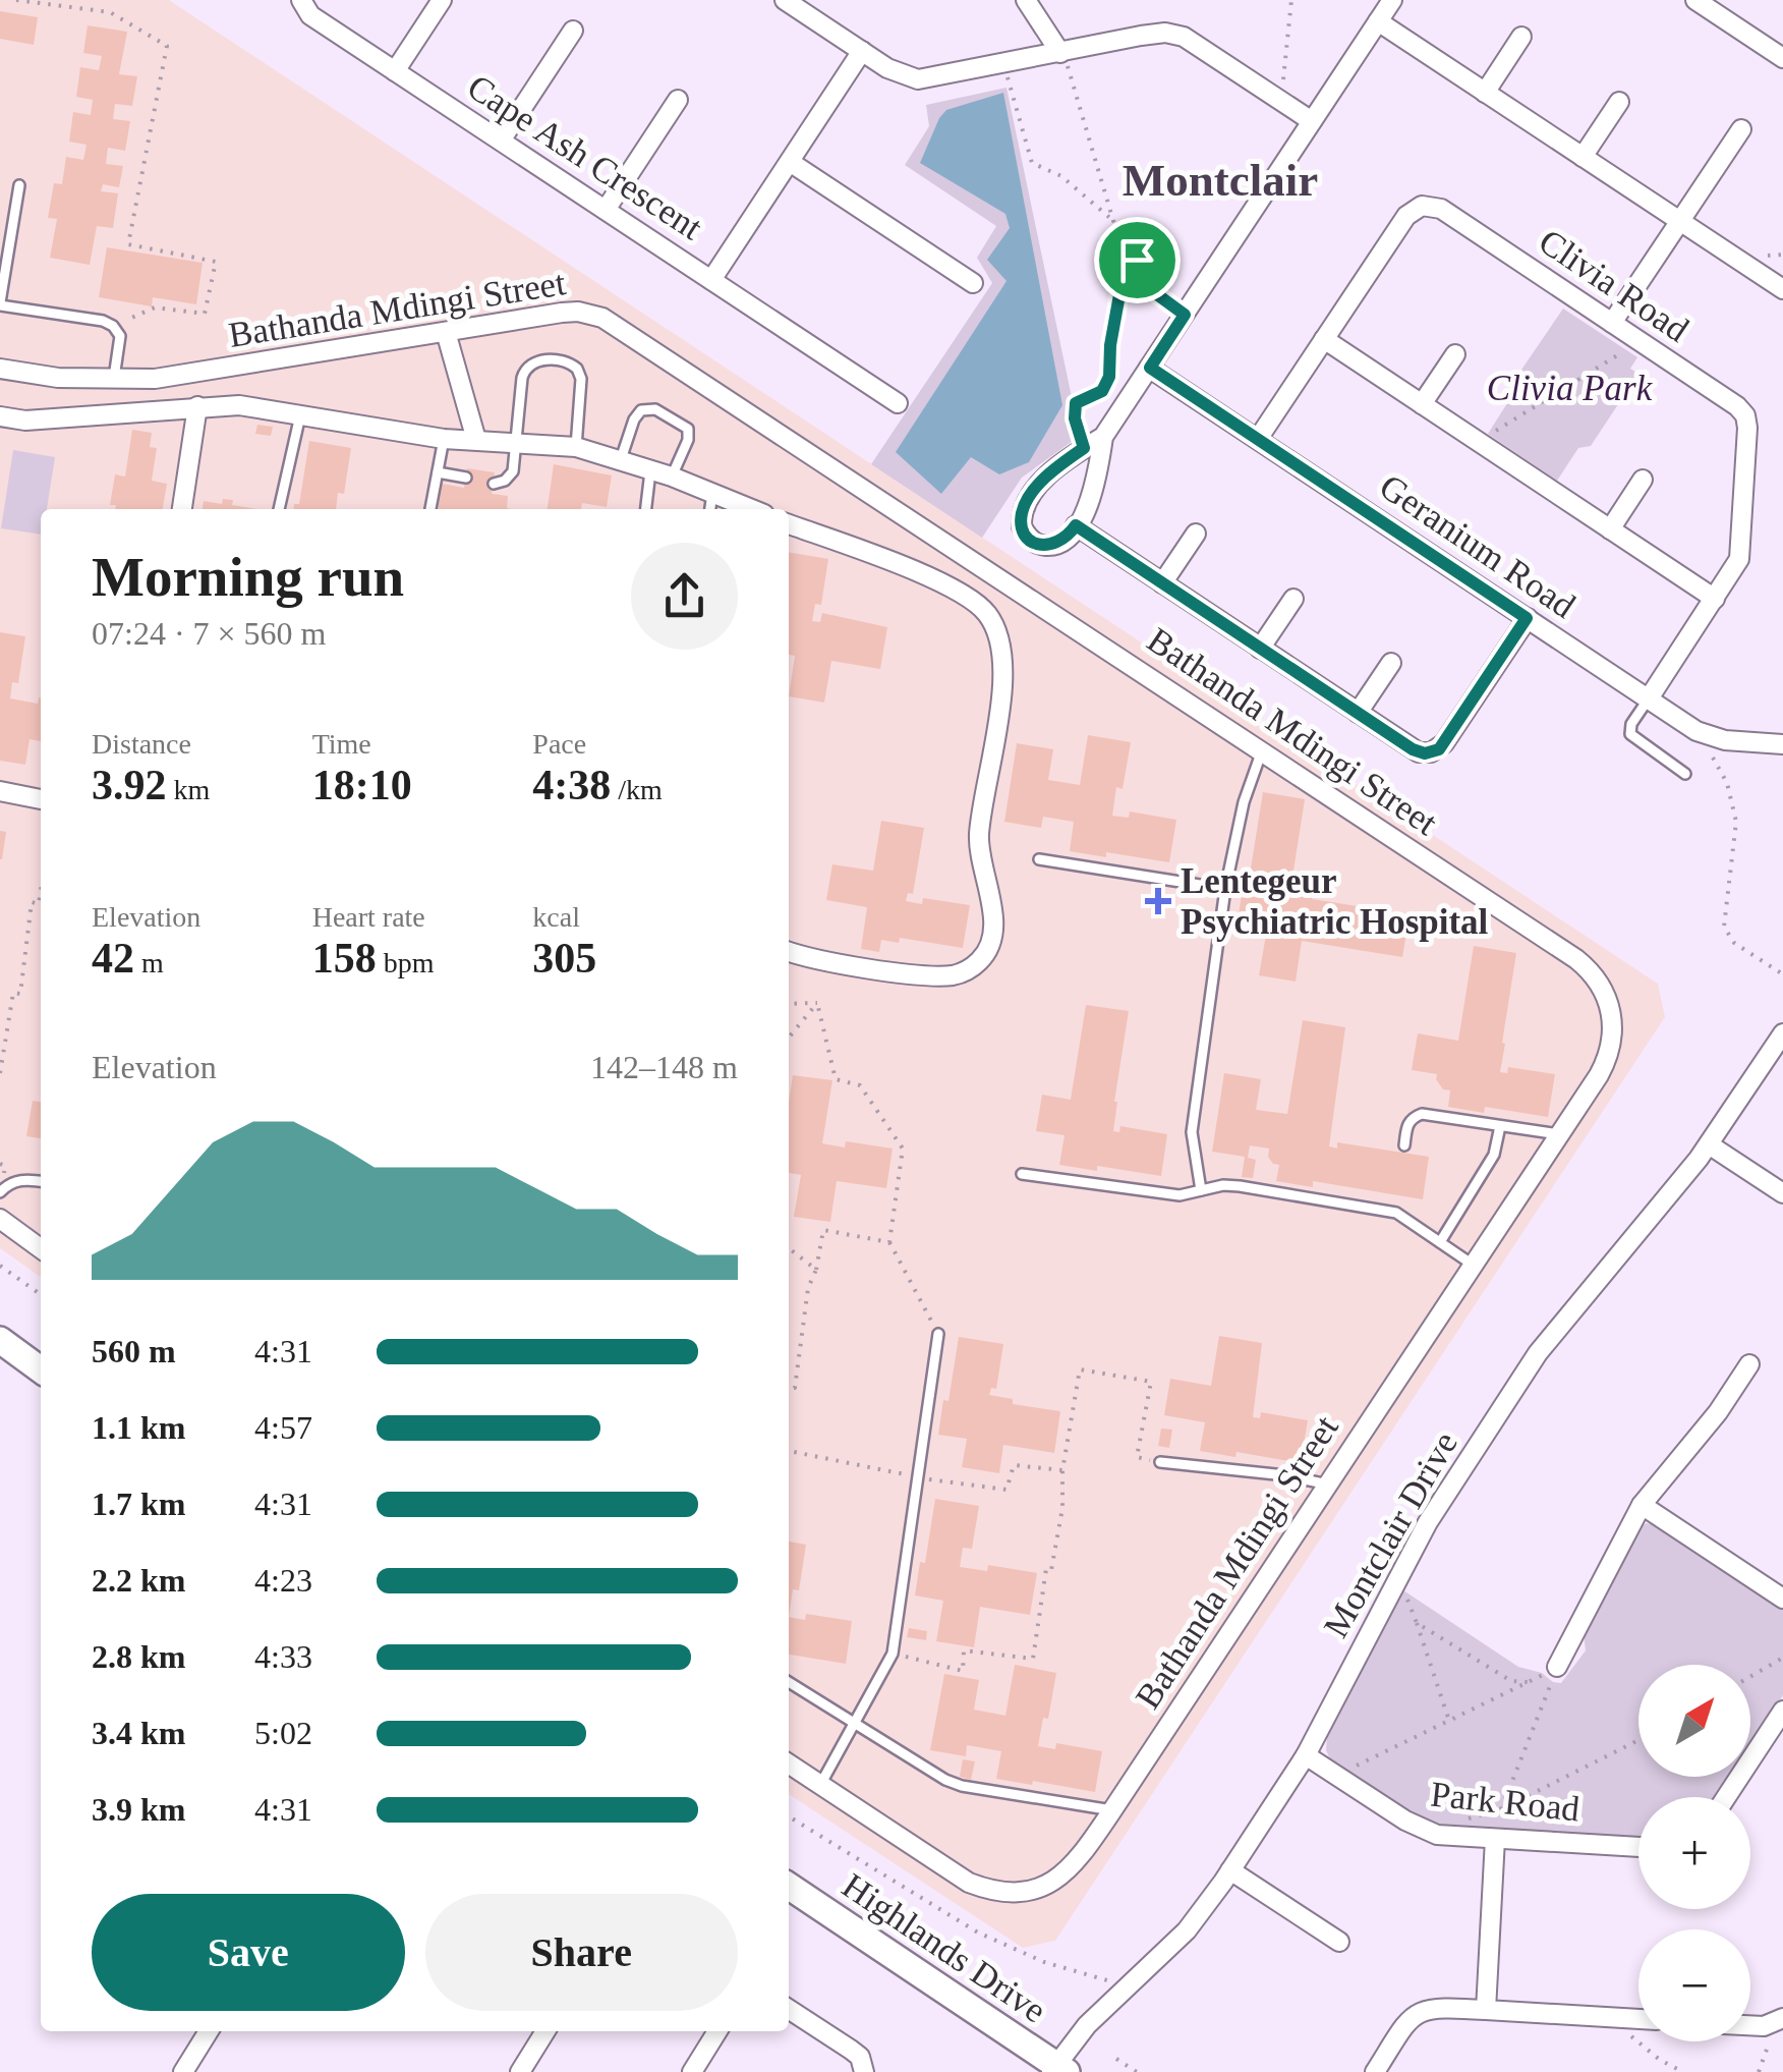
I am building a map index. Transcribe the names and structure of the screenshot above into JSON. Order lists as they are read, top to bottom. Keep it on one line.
{"streets":{"main road":["Highlands Drive"],"street":["Cape Ash Crescent","Clivia Road","Bathanda Mdingi Street","Geranium Road","Montclair Drive","Park Road"]},"crossings":[["Clivia Road","Geranium Road"],["Montclair Drive","Park Road"],["Montclair Drive","Highlands Drive"]],"districts":["Montclair"],"parks":["Clivia Park"],"places":{"health":["Lentegeur Psychiatric Hospital"]},"north":"top right","page":{"heading":["Morning run","07:24 · 7 × 560 m"],"stats":[["Distance","3.92 km"],["Time","18:10"],["Pace","4:38 /km"],["Elevation","42 m"],["Heart rate","158 bpm"],["kcal","305"]],"chart":["Elevation","142–148 m"],"list":[{"name":"560 m","note":"4:31"},{"name":"1.1 km","note":"4:57"},{"name":"1.7 km","note":"4:31"},{"name":"2.2 km","note":"4:23"},{"name":"2.8 km","note":"4:33"},{"name":"3.4 km","note":"5:02"},{"name":"3.9 km","note":"4:31"}],"map_buttons":["+","−"],"buttons":["Save","Share"]}}
